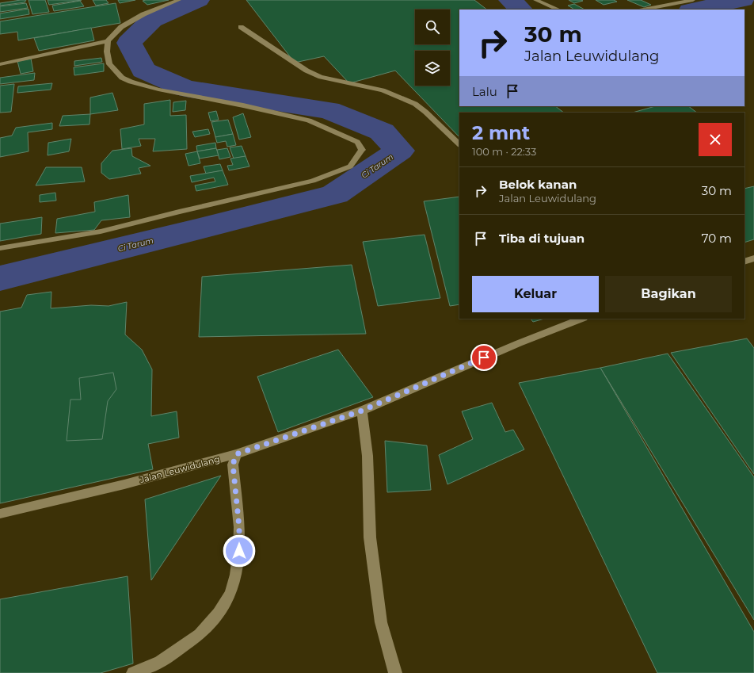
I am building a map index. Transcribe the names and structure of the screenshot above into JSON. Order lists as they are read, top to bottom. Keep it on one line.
{"streets":{"street":["Jalan Leuwidulang"]},"water":["Ci Tarum"],"page":{"turn":["30 m","Jalan Leuwidulang"],"then":"Lalu","heading":["2 mnt","100 m · 22:33"],"list":[{"name":"Belok kanan","note":"Jalan Leuwidulang","value":"30 m"},{"name":"Tiba di tujuan","value":"70 m"}],"buttons":["Keluar","Bagikan"]}}
